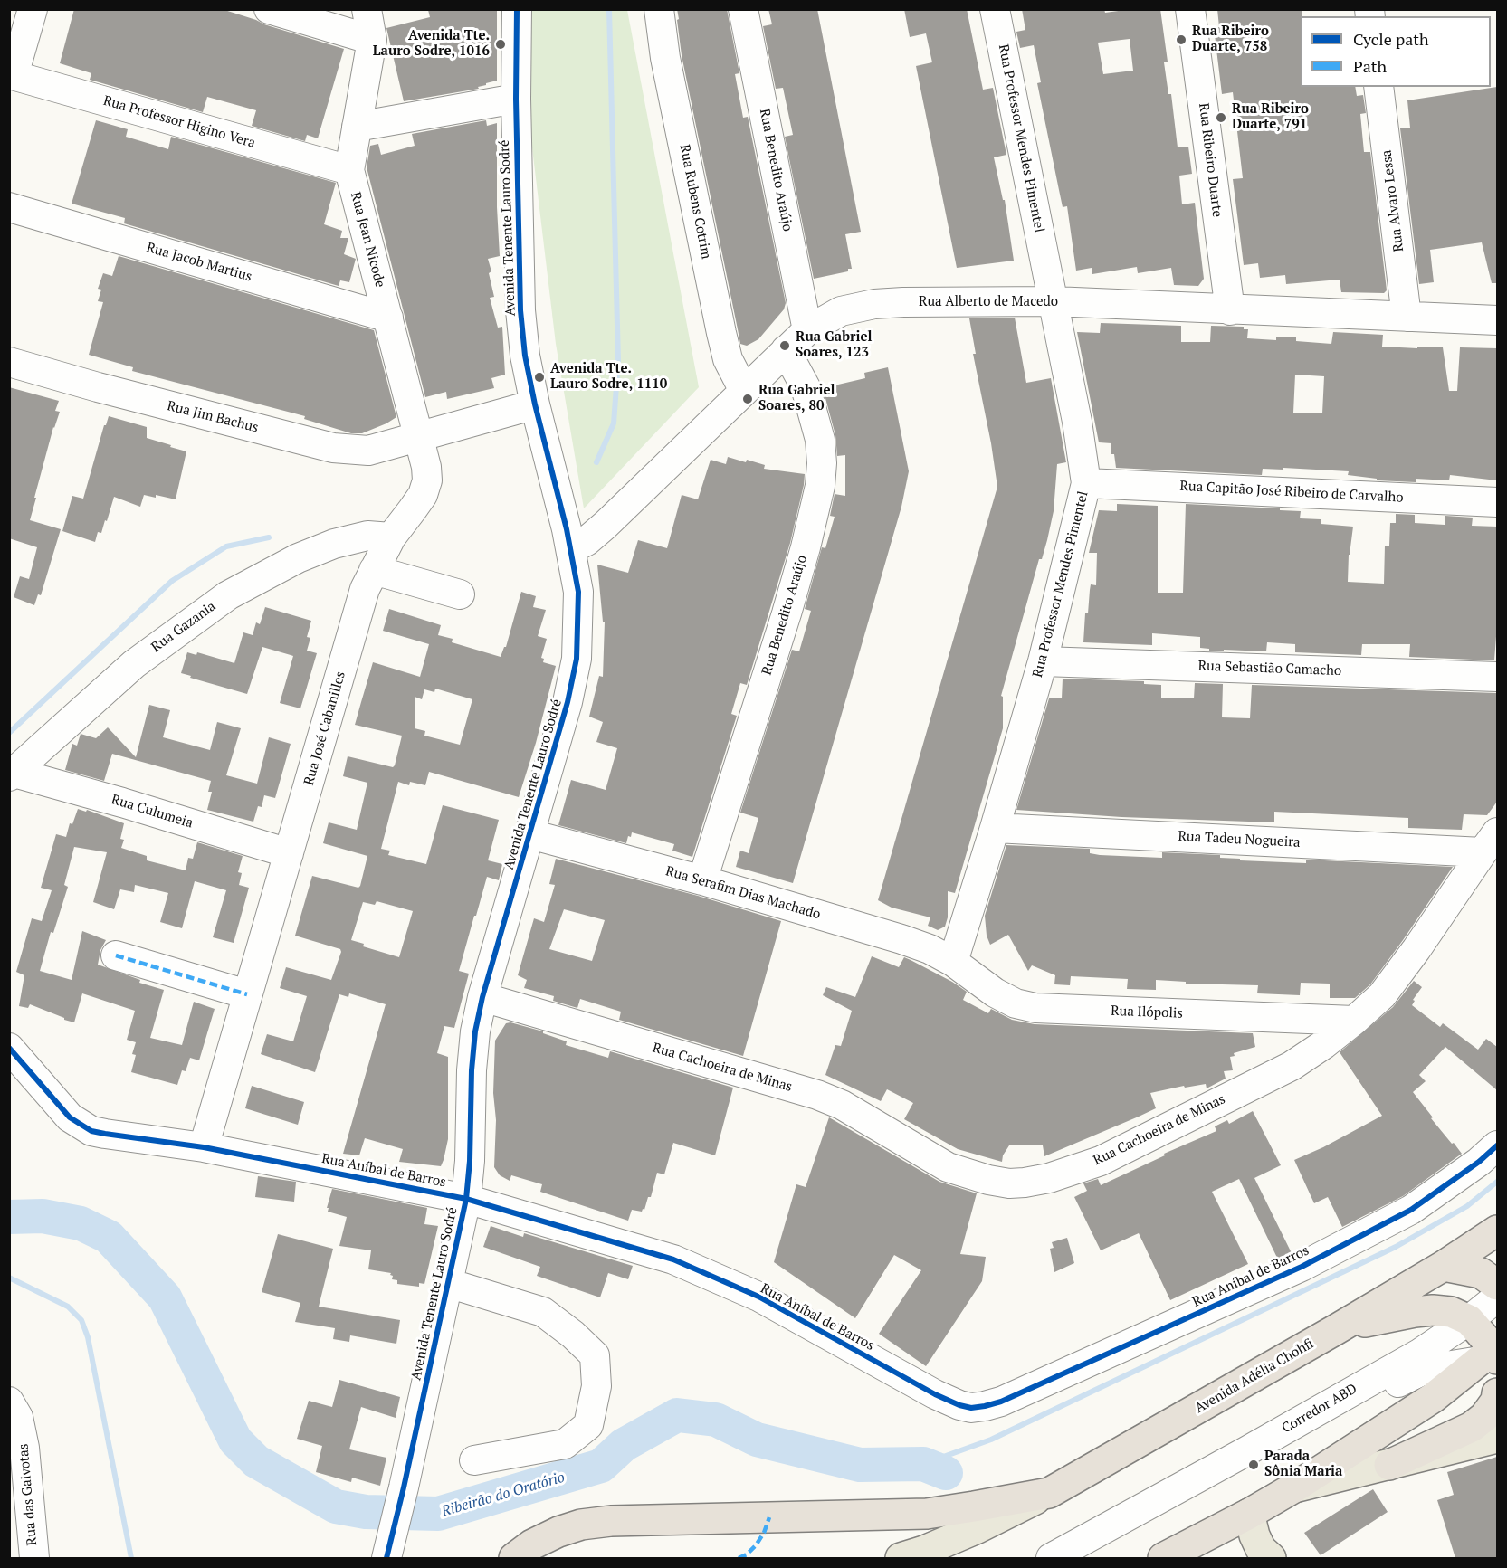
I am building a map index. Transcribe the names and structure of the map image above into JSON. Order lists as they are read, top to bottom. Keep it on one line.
{"streets":{"highway":["Avenida Adélia Chohfi"],"street":["Rua Professor Higino Vera","Rua Professor Mendes Pimentel","Rua Ribeiro Duarte","Rua Benedito Araújo","Rua Alvaro Lessa","Rua Rubens Cotrim","Avenida Tenente Lauro Sodré","Rua Jean Nicode","Rua Jacob Martius","Rua Alberto de Macedo","Rua Jim Bachus","Rua Capitão José Ribeiro de Carvalho","Rua Gazania","Rua Sebastião Camacho","Rua José Cabanilles","Rua Culumeia","Rua Tadeu Nogueira","Rua Serafim Dias Machado","Rua Ilópolis","Rua Cachoeira de Minas","Rua Aníbal de Barros","Corredor ABD","Rua das Gaivotas"]},"crossings":[["Rua Professor Higino Vera","Rua Jean Nicode"],["Rua Professor Mendes Pimentel","Rua Alberto de Macedo"],["Rua Professor Mendes Pimentel","Rua Capitão José Ribeiro de Carvalho"],["Rua Professor Mendes Pimentel","Rua Sebastião Camacho"],["Rua Professor Mendes Pimentel","Rua Tadeu Nogueira"],["Rua Professor Mendes Pimentel","Rua Serafim Dias Machado"],["Rua Professor Mendes Pimentel","Rua Ilópolis"],["Rua Ribeiro Duarte","Rua Alberto de Macedo"],["Rua Benedito Araújo","Rua Alberto de Macedo"],["Rua Benedito Araújo","Rua Serafim Dias Machado"],["Rua Alvaro Lessa","Rua Alberto de Macedo"],["Rua Rubens Cotrim","Rua Alberto de Macedo"],["Avenida Tenente Lauro Sodré","Rua Alberto de Macedo"],["Avenida Tenente Lauro Sodré","Rua Serafim Dias Machado"],["Avenida Tenente Lauro Sodré","Rua Cachoeira de Minas"],["Avenida Tenente Lauro Sodré","Rua Aníbal de Barros"],["Rua Jean Nicode","Rua Jacob Martius"],["Rua Jean Nicode","Rua Jim Bachus"],["Rua Jean Nicode","Rua José Cabanilles"],["Rua Jim Bachus","Rua José Cabanilles"],["Rua Gazania","Rua José Cabanilles"],["Rua Gazania","Rua Culumeia"],["Rua José Cabanilles","Rua Culumeia"],["Rua José Cabanilles","Rua Aníbal de Barros"],["Rua Tadeu Nogueira","Rua Cachoeira de Minas"],["Rua Serafim Dias Machado","Rua Ilópolis"],["Rua Ilópolis","Rua Cachoeira de Minas"]],"water":["Ribeirão do Oratório"],"places":["Rua Ribeiro Duarte, 758","Avenida Tte. Lauro Sodre, 1016","Rua Ribeiro Duarte, 791","Rua Gabriel Soares, 123","Avenida Tte. Lauro Sodre, 1110","Rua Gabriel Soares, 80","Parada Sônia Maria"],"legend":["Cycle path","Path"]}
